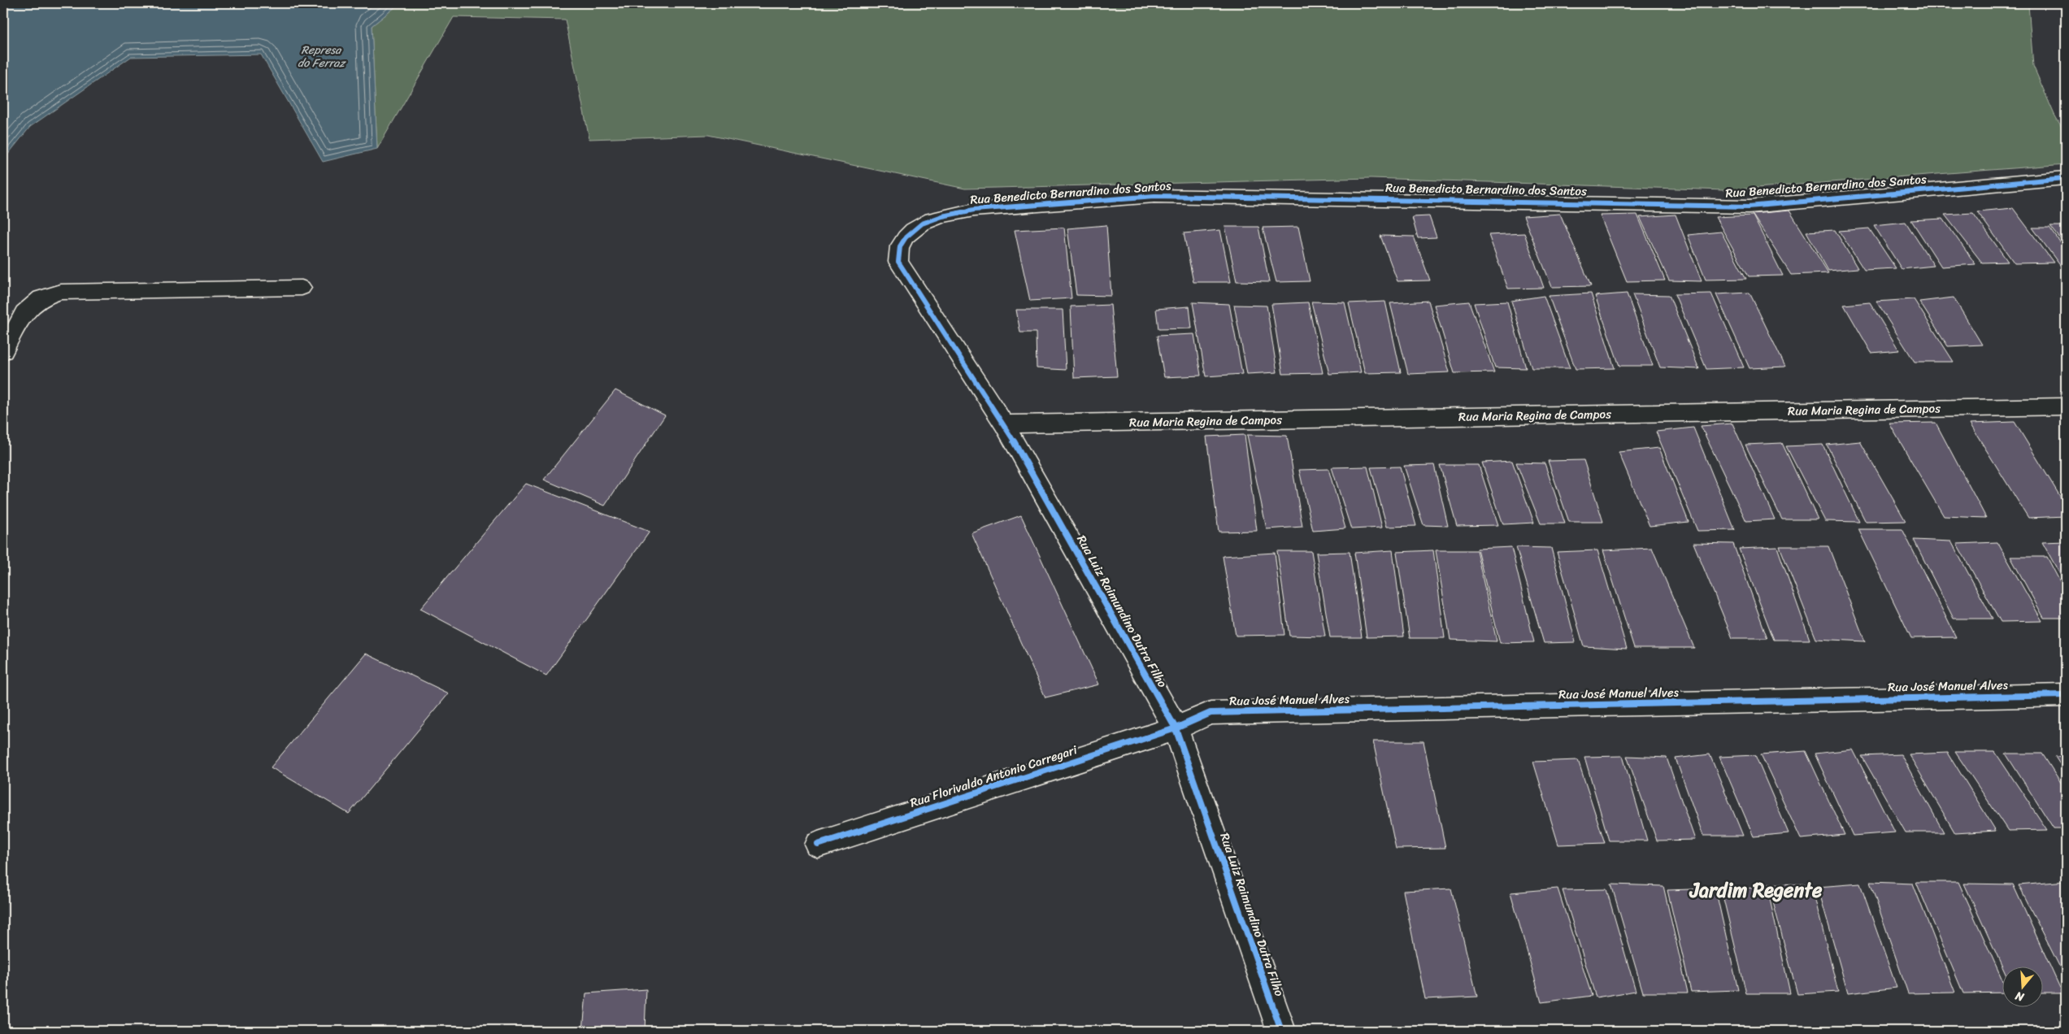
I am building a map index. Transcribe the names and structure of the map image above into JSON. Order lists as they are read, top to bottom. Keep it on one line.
{"streets":{"street":["Rua Benedicto Bernardino dos Santos","Rua Maria Regina de Campos","Rua Luiz Raimundino Dutra Filho","Rua José Manuel Alves","Rua Florivaldo Antonio Carregari"]},"crossings":[["Rua Benedicto Bernardino dos Santos","Rua Luiz Raimundino Dutra Filho"],["Rua Maria Regina de Campos","Rua Luiz Raimundino Dutra Filho"],["Rua Luiz Raimundino Dutra Filho","Rua José Manuel Alves"],["Rua Luiz Raimundino Dutra Filho","Rua Florivaldo Antonio Carregari"],["Rua José Manuel Alves","Rua Florivaldo Antonio Carregari"]],"districts":["Jardim Regente"],"water":["Represa do Ferraz"],"north":"bottom"}
